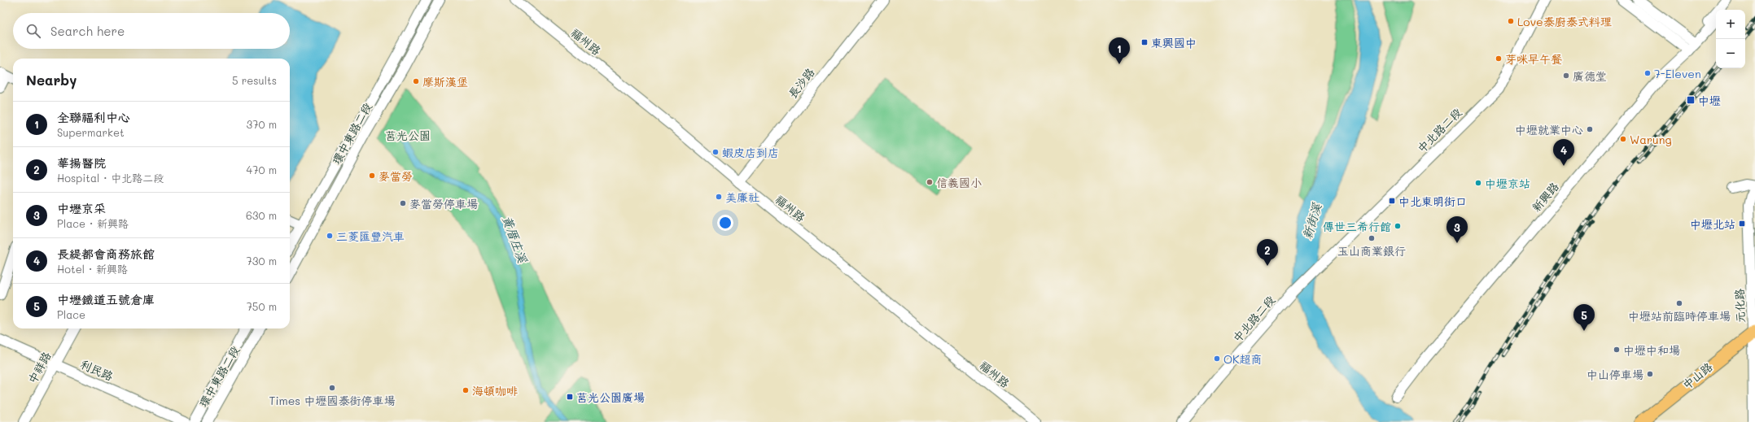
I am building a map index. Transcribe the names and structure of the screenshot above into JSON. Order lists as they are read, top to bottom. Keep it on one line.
{"streets":{"main road":["中山路"],"street":["福州路","長沙路","中北路二段","環中東路二段","新興路","元化路","中祥路","利民路"]},"crossings":[["福州路","長沙路"],["元化路","中山路"],["中祥路","利民路"]],"water":["新街溪","黃厝庄溪"],"parks":["莒光公園"],"places":{"other":["Love泰廚泰式料理","芽咪早午餐","7-Eleven","廣德堂","摩斯漢堡","中壢就業中心","Warung","蝦皮店到店","麥當勞","信義國小","中壢京站","美廉社","麥當勞停車場","傳世三希行館","三菱匯豐汽車","玉山商業銀行","中壢站前臨時停車場","中壢中和場","OK超商","中山停車場","Times 中壢國泰街停車場","海頓咖啡"],"transit":["東興國中","中壢","中北東明街口","中壢北站","莒光公園廣場"]},"page":{"map_buttons":["+","−"],"search":"Search here","pins":["1","4","3","2","5"],"heading":["Nearby","5 results"],"list":[{"mark":"1","name":"全聯福利中心","note":"Supermarket","value":"370 m"},{"mark":"2","name":"華揚醫院","note":"Hospital · 中北路二段","value":"470 m"},{"mark":"3","name":"中壢京采","note":"Place · 新興路","value":"630 m"},{"mark":"4","name":"長緹都會商務旅館","note":"Hotel · 新興路","value":"730 m"},{"mark":"5","name":"中壢鐵道五號倉庫","note":"Place","value":"750 m"}]}}
